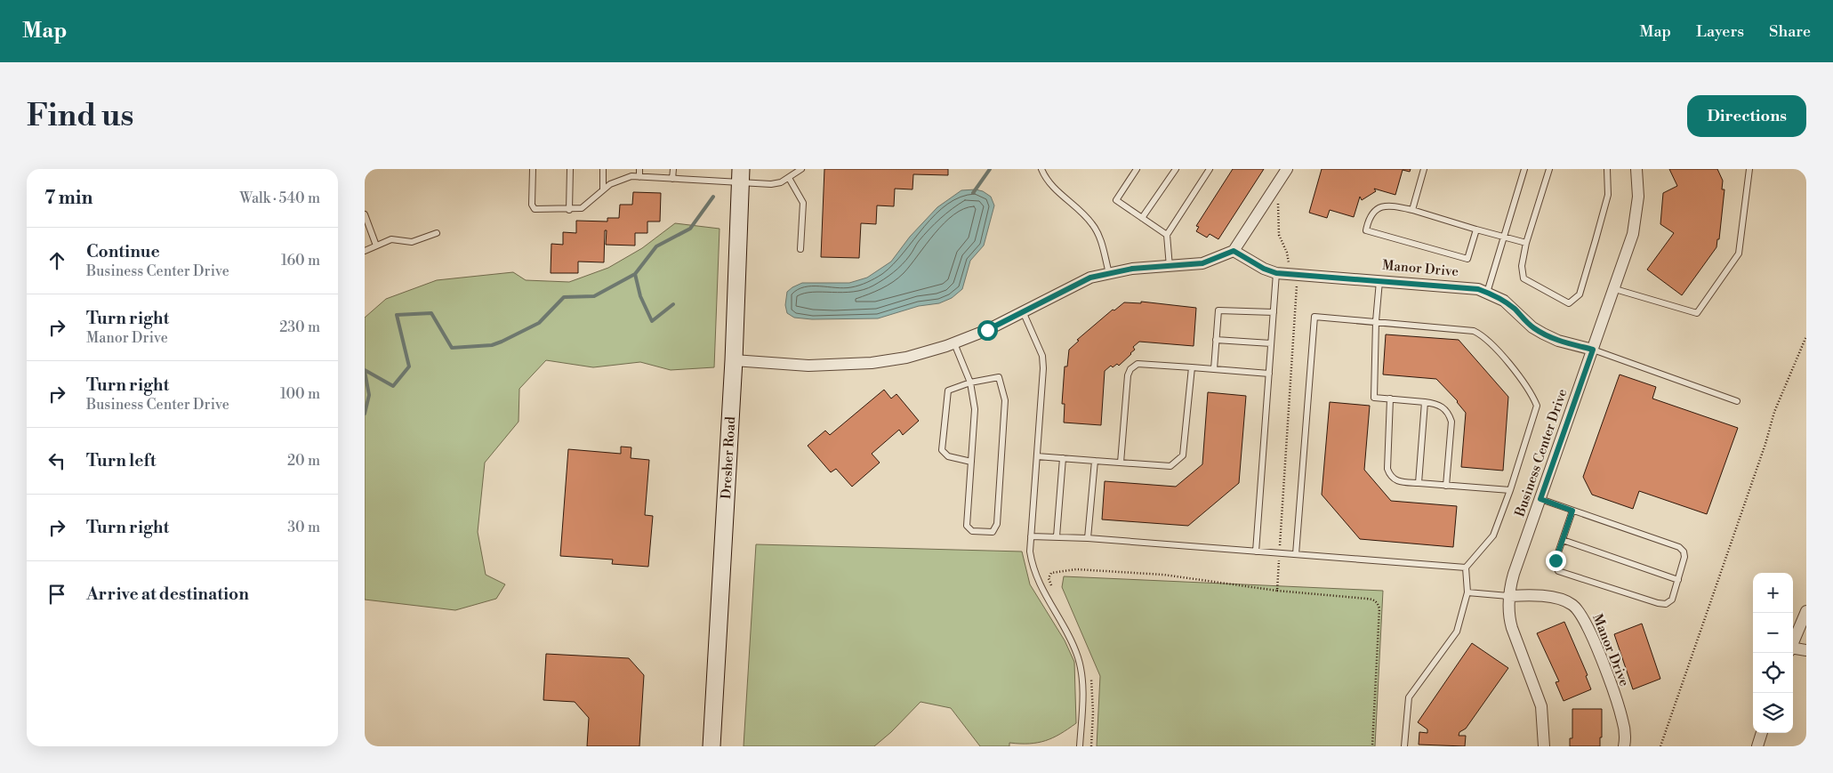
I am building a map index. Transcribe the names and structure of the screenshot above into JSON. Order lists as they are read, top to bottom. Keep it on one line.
{"streets":{"main road":["Dresher Road"],"street":["Manor Drive","Business Center Drive"]},"crossings":[["Manor Drive","Business Center Drive"]],"page":{"header":"Map","nav":["Map","Layers","Share"],"buttons":"Directions","title":"Find us","heading":["7 min","Walk · 540 m"],"list":[["Continue","Business Center Drive","160 m"],["Turn right","Manor Drive","230 m"],["Turn right","Business Center Drive","100 m"],["Turn left","20 m"],["Turn right","30 m"],"Arrive at destination"],"map_buttons":["+","−"]}}
